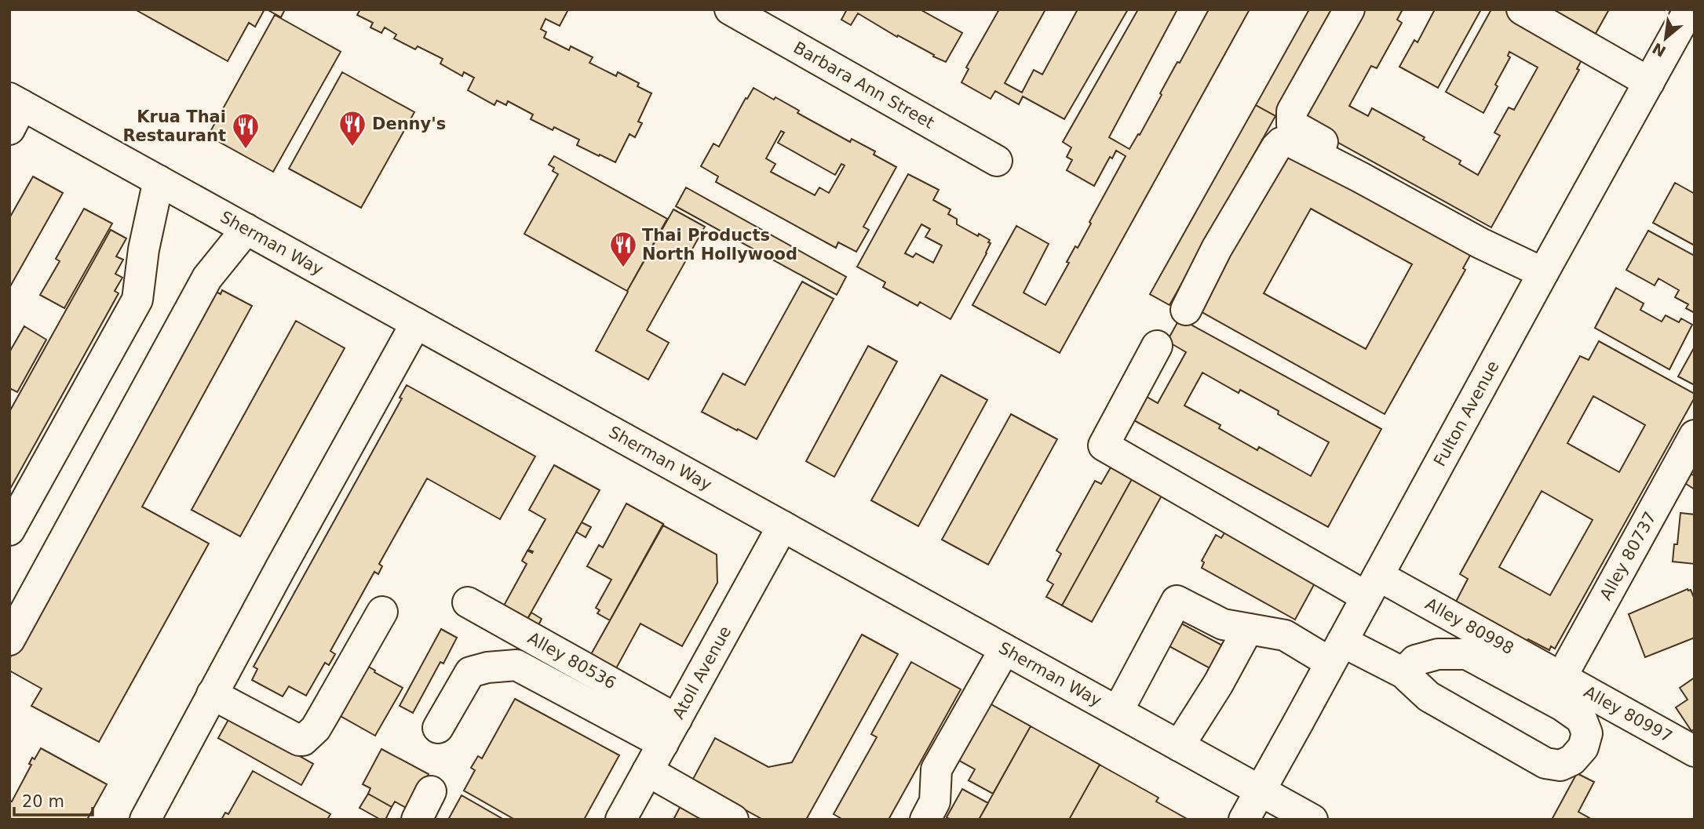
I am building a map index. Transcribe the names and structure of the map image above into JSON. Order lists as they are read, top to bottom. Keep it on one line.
{"streets":{"street":["Barbara Ann Street","Sherman Way","Fulton Avenue","Alley 80737","Alley 80998","Alley 80536","Atoll Avenue","Alley 80997"]},"crossings":[["Sherman Way","Fulton Avenue"],["Sherman Way","Atoll Avenue"],["Fulton Avenue","Alley 80998"],["Alley 80737","Alley 80998"],["Alley 80737","Alley 80997"],["Alley 80998","Alley 80997"],["Alley 80536","Atoll Avenue"]],"places":{"restaurant":["Denny's","Krua Thai Restaurant","Thai Products North Hollywood"]},"scale_bar":"20 m","north":"bottom left"}
